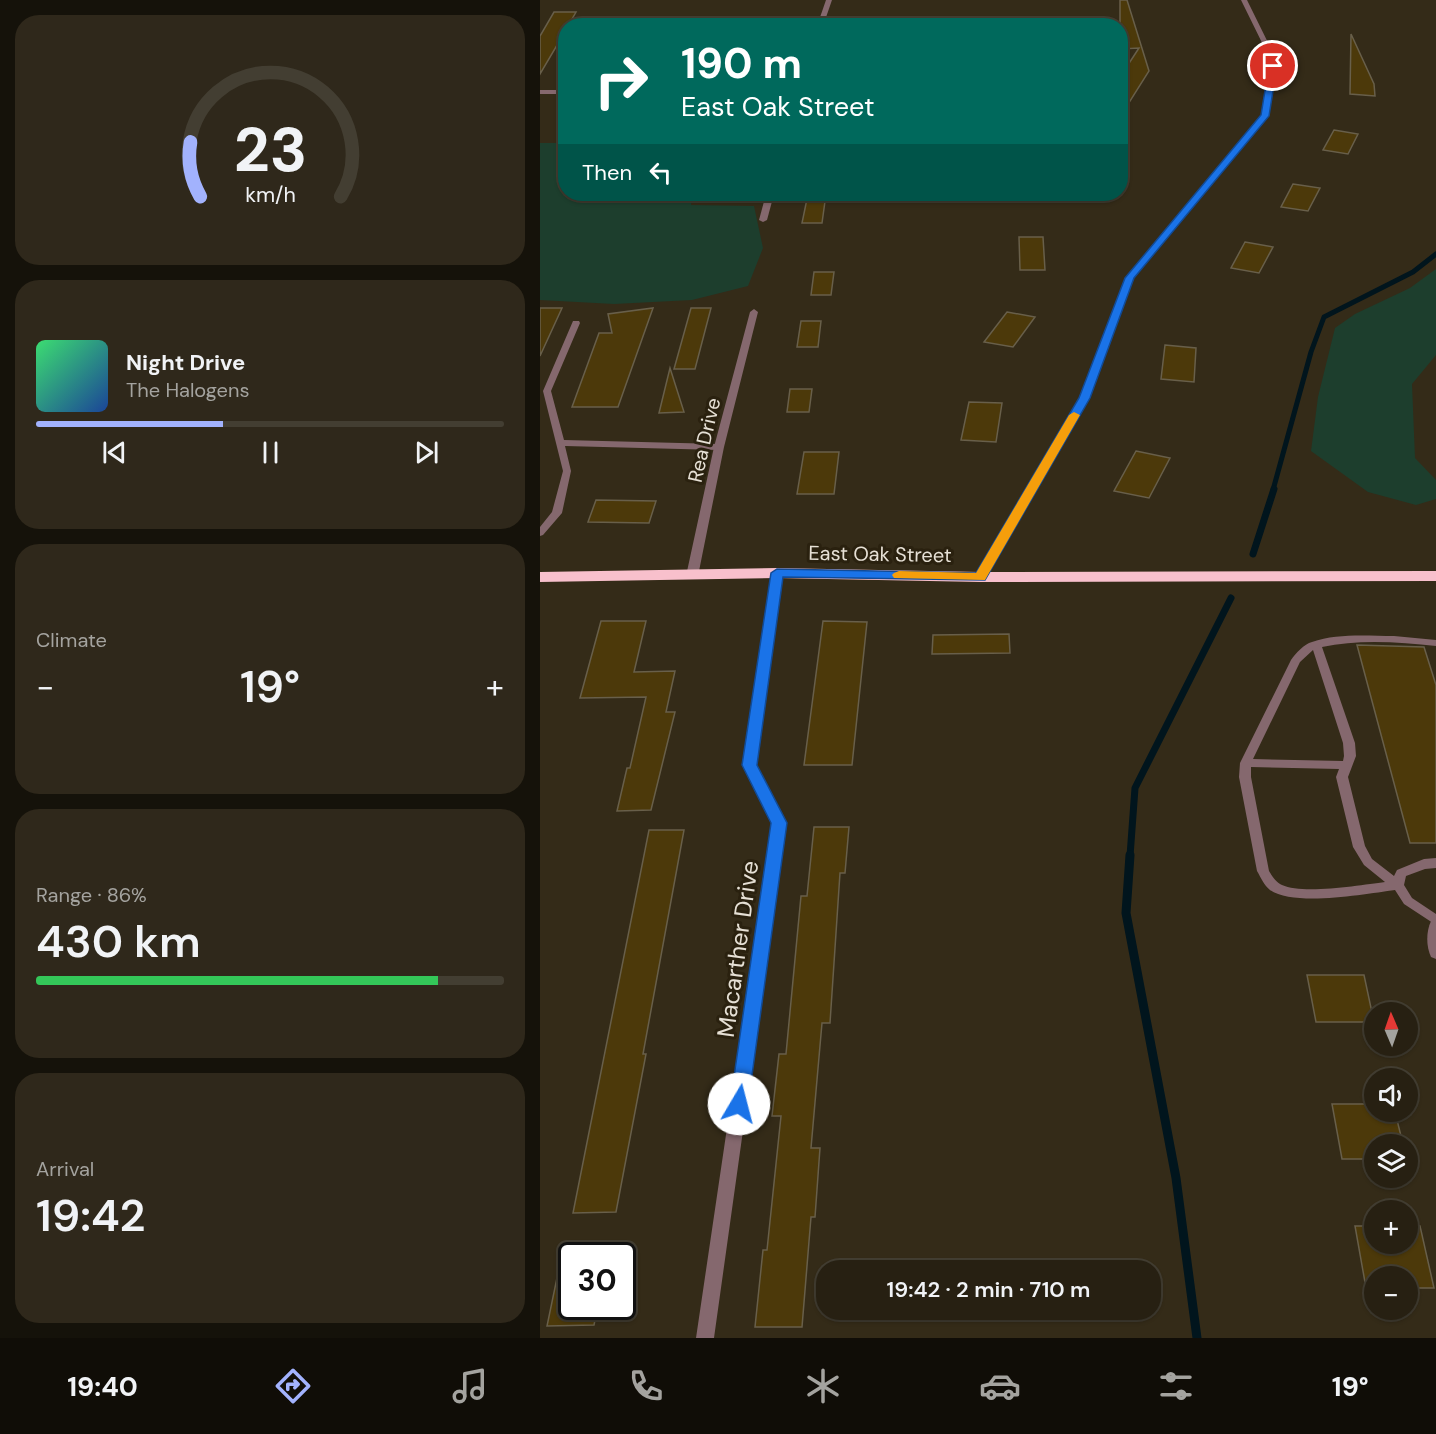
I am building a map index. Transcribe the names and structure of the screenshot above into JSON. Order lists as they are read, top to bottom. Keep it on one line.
{"streets":{"highway":["East Oak Street"],"street":["Rea Drive","Macarther Drive"]},"crossings":[["Rea Drive","East Oak Street"],["East Oak Street","Macarther Drive"]],"north":"top","page":{"turn":["190 m","East Oak Street"],"then":"Then","song":["Night Drive","The Halogens"],"tile":["Climate",["Range · 86%","430 km"],["Arrival","19:42"]],"heat":["−","19°","+"],"map_buttons":["+","−"],"limit":"30","trip":"19:42 · 2 min · 710 m","tabs":["19:40","19°"],"gauge":["23","km/h"]}}
